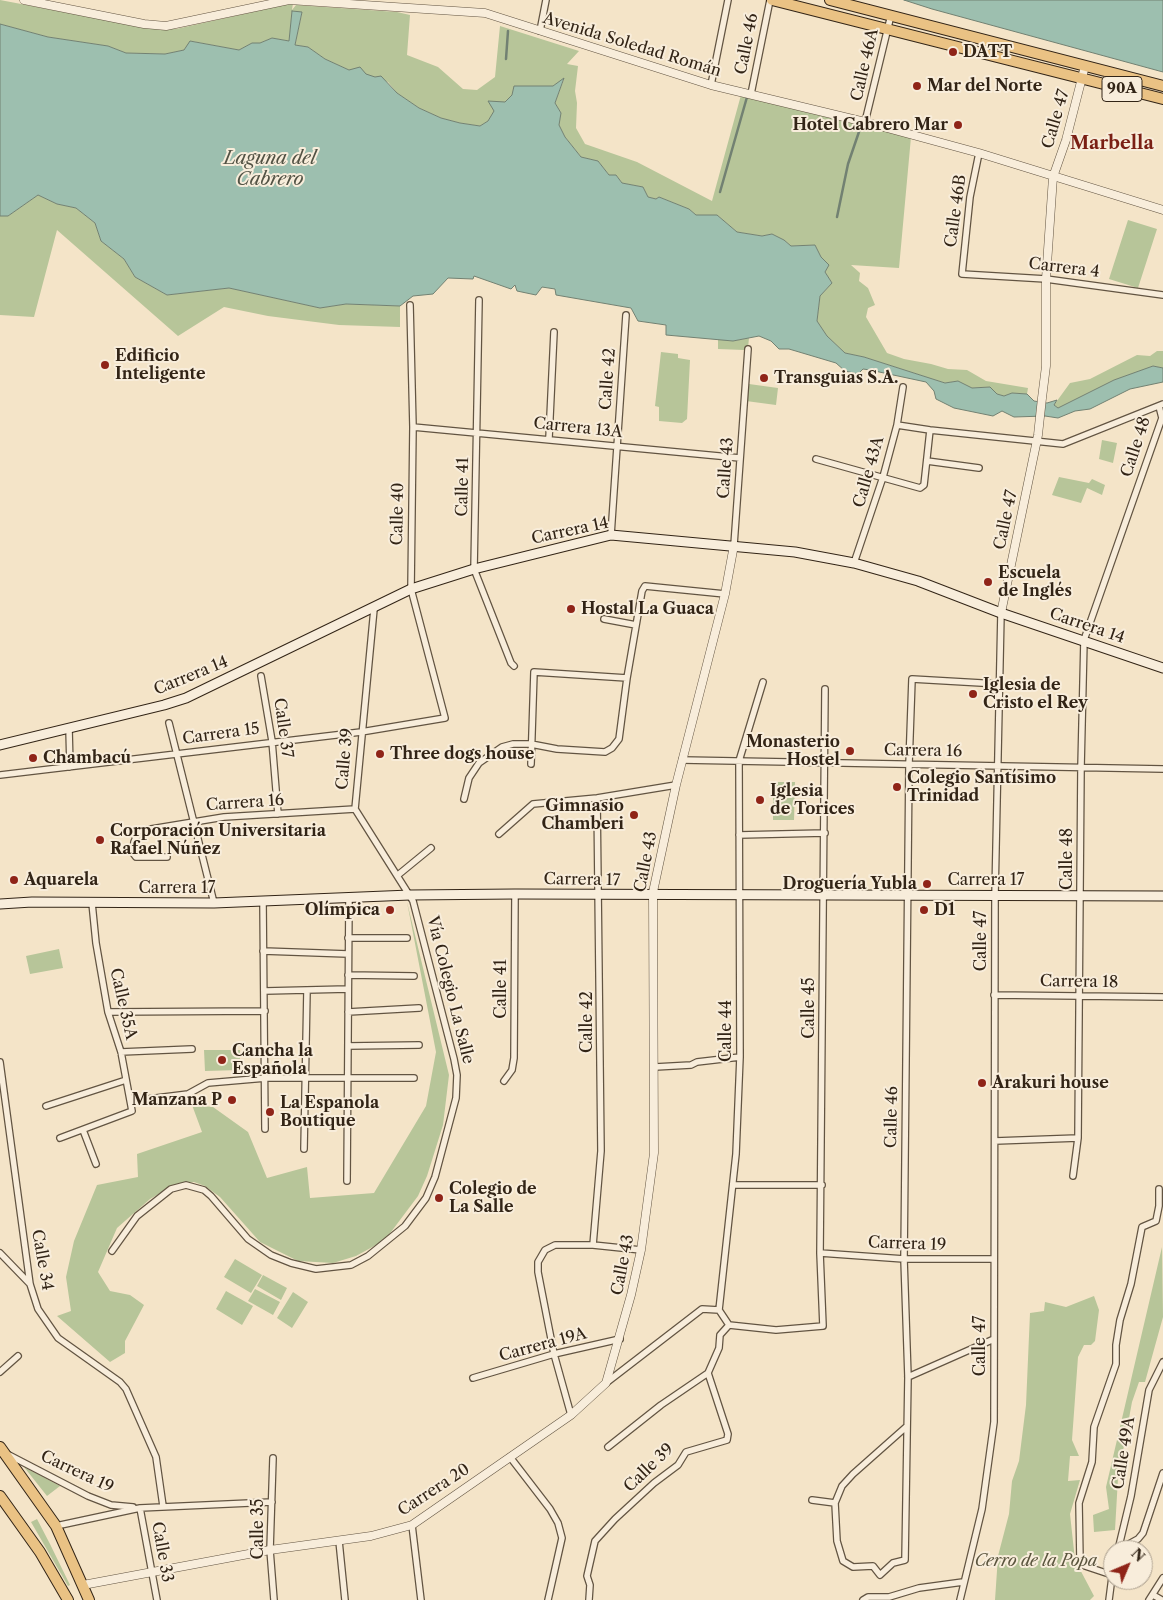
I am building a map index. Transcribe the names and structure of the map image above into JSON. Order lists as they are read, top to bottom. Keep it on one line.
{"streets":{"highway":["90A"],"main road":["Carrera 14","Carrera 17"],"street":["Calle 46","Avenida Soledad Román","Calle 46A","Calle 47","Calle 46B","Carrera 4","Calle 42","Carrera 13A","Calle 48","Calle 43","Calle 43A","Calle 41","Calle 40","Calle 37","Carrera 15","Carrera 16","Calle 39","Carrera 18","Vía Colegio La Salle","Calle 35A","Calle 45","Calle 44","Carrera 19","Calle 34","Carrera 19A","Calle 49A","Carrera 20","Calle 35","Calle 33"]},"crossings":[["Calle 46","Avenida Soledad Román"],["Calle 46","90A"],["Calle 46","Calle 47"],["Calle 46","Carrera 16"],["Calle 46","Carrera 17"],["Calle 46","Carrera 19"],["Avenida Soledad Román","Calle 46A"],["Avenida Soledad Román","Calle 47"],["Avenida Soledad Román","Calle 46B"],["Calle 46A","90A"],["90A","Calle 47"],["Calle 47","Carrera 4"],["Calle 47","Carrera 14"],["Calle 47","Carrera 16"],["Calle 47","Carrera 17"],["Calle 47","Carrera 18"],["Calle 47","Carrera 19"],["Calle 46B","Carrera 4"],["Calle 42","Carrera 13A"],["Calle 42","Carrera 14"],["Calle 42","Carrera 17"],["Carrera 13A","Calle 43"],["Carrera 13A","Calle 41"],["Carrera 13A","Calle 40"],["Calle 48","Carrera 14"],["Calle 48","Carrera 16"],["Calle 48","Carrera 17"],["Calle 48","Carrera 18"],["Calle 43","Carrera 14"],["Calle 43","Carrera 16"],["Calle 43","Carrera 17"],["Calle 43","Carrera 19A"],["Calle 43","Carrera 20"],["Calle 43A","Carrera 14"],["Calle 41","Carrera 14"],["Calle 41","Carrera 17"],["Calle 40","Carrera 14"],["Calle 40","Carrera 15"],["Carrera 14","Calle 39"],["Calle 37","Carrera 15"],["Calle 37","Carrera 16"],["Carrera 15","Calle 39"],["Carrera 16","Calle 39"],["Carrera 16","Calle 45"],["Carrera 16","Calle 44"],["Calle 39","Carrera 17"],["Calle 39","Vía Colegio La Salle"],["Carrera 17","Vía Colegio La Salle"],["Carrera 17","Calle 35A"],["Carrera 17","Calle 45"],["Carrera 17","Calle 44"],["Calle 45","Carrera 19"],["Calle 44","Carrera 20"],["Carrera 19","Calle 34"],["Carrera 19","Calle 35"],["Carrera 19","Calle 33"],["Carrera 20","Calle 35"],["Carrera 20","Calle 33"]],"districts":["Marbella"],"water":["Laguna del Cabrero"],"parks":["Cerro de la Popa"],"places":["DATT","Mar del Norte","Hotel Cabrero Mar","Edificio Inteligente","Transguias S.A.","Escuela de Inglés","Hostal La Guaca","Iglesia de Cristo el Rey","Monasterio Hostel","Three dogs house","Chambacú","Colegio Santísimo Trinidad","Iglesia de Torices","Gimnasio Chamberi","Corporación Universitaria Rafael Núñez","Aquarela","Droguería Yubla","Olímpica","D1","Cancha la Española","Arakuri house","Manzana P","La Espanola Boutique","Colegio de La Salle"],"north":"top right"}
